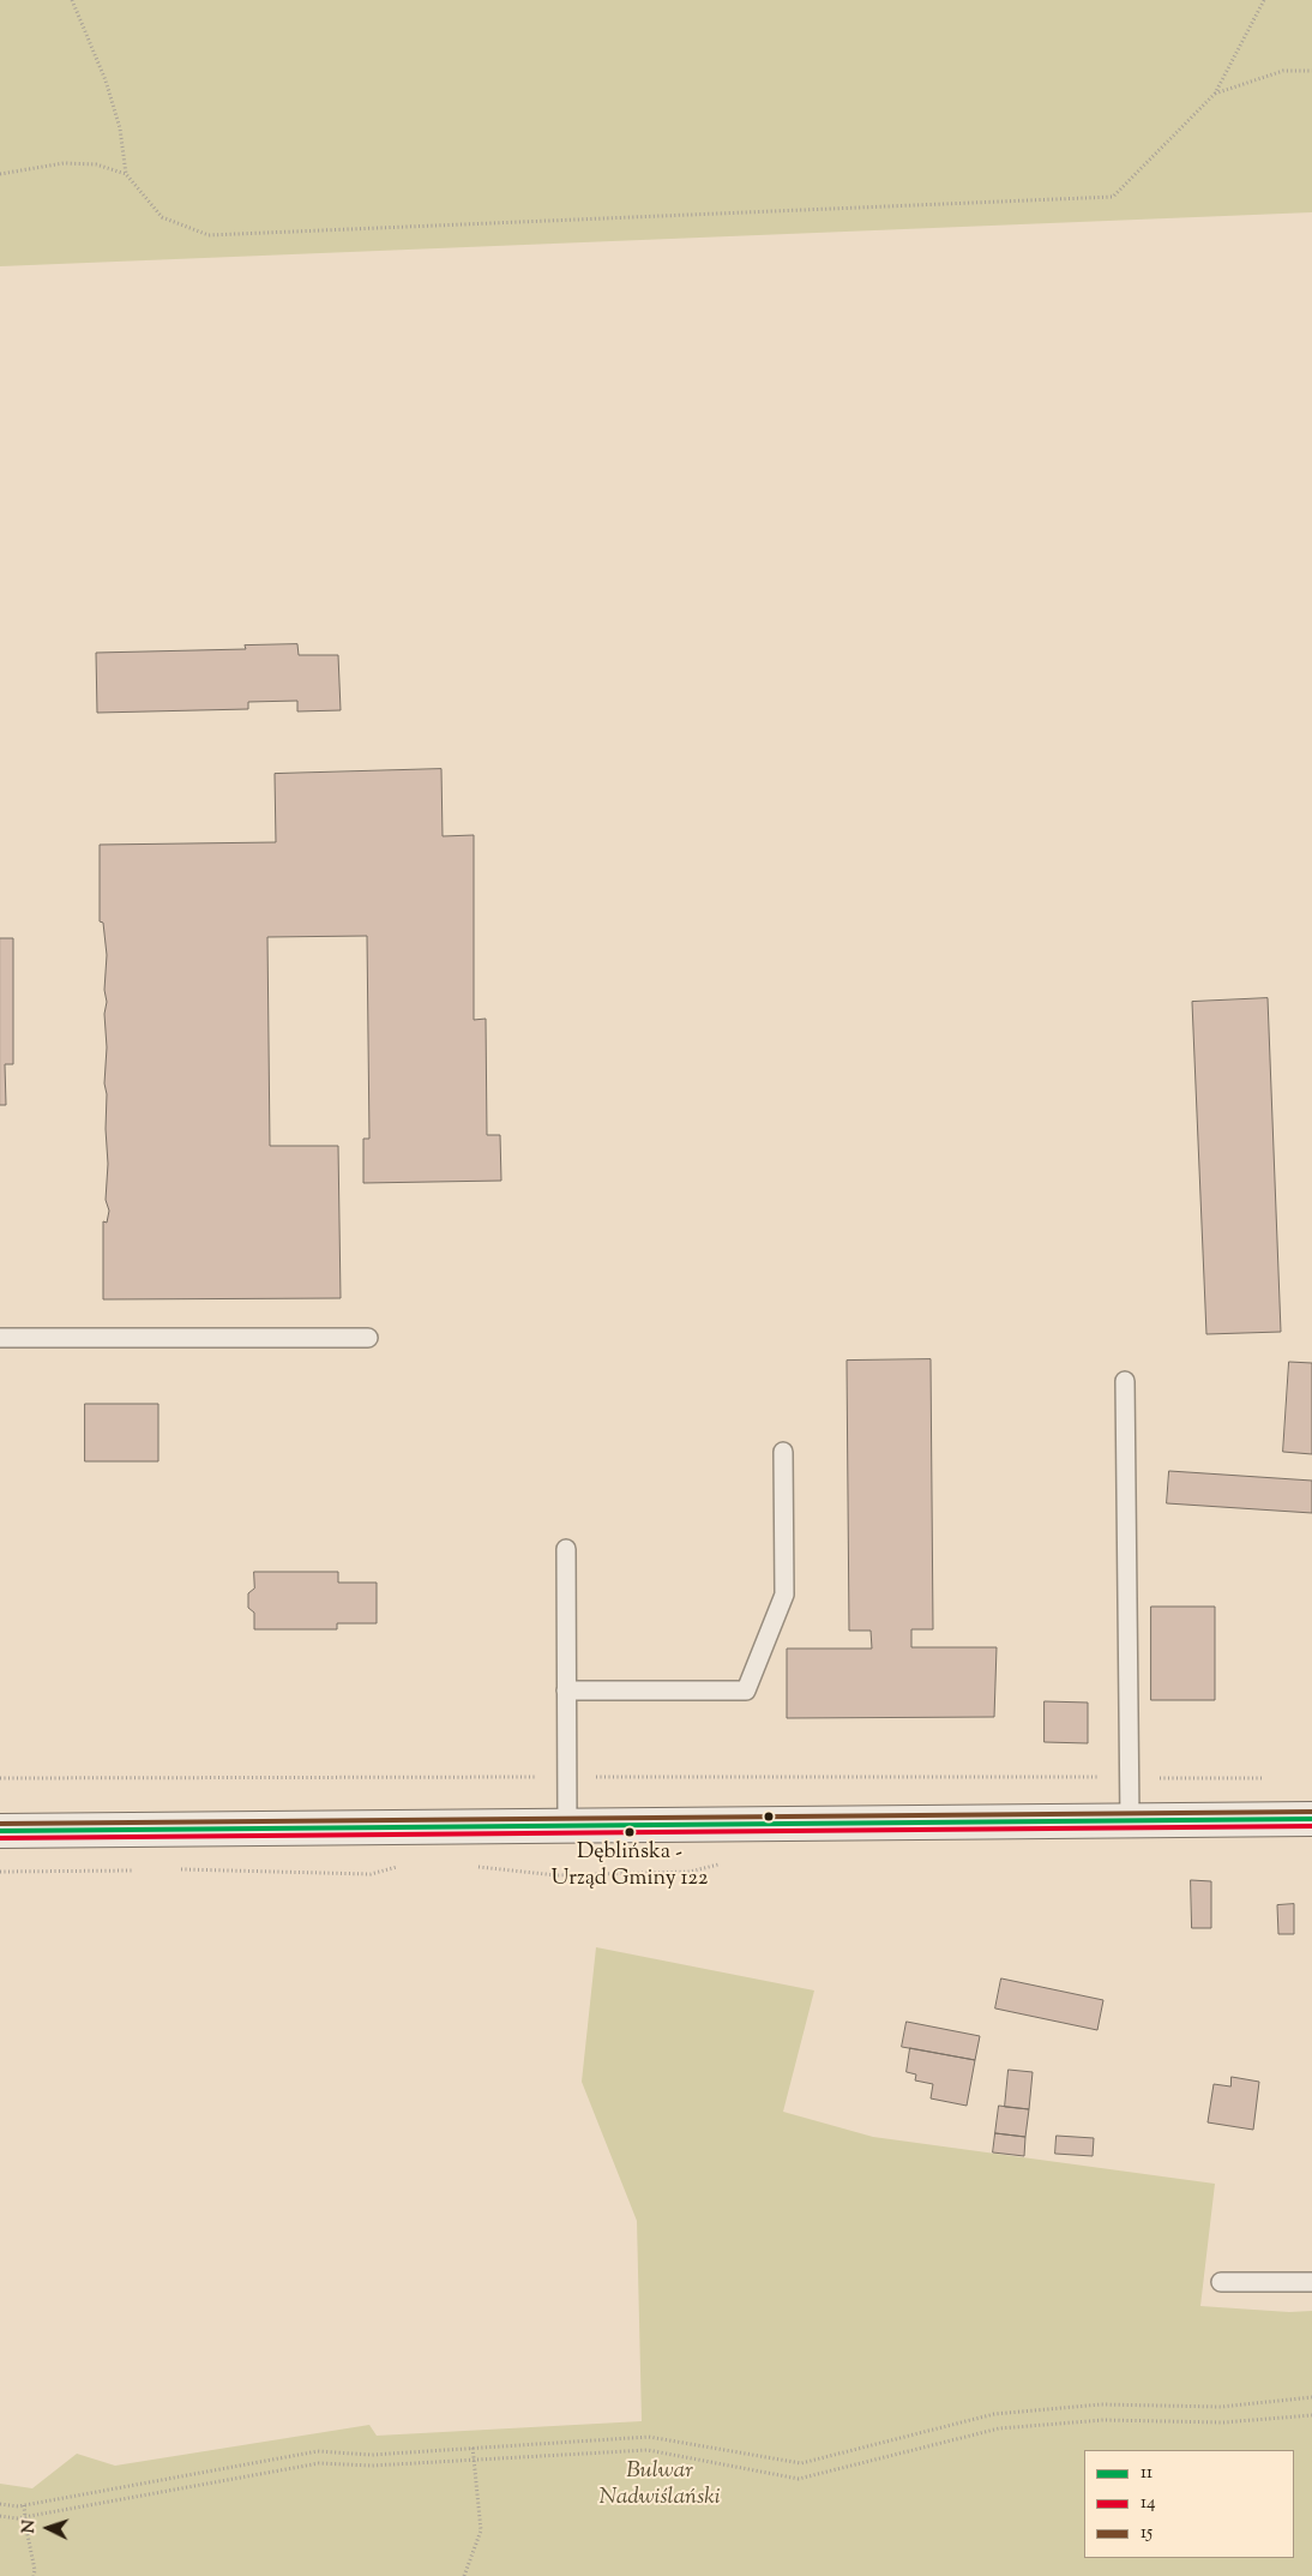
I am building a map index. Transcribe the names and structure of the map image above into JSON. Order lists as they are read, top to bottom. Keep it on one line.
{"parks":["Bulwar Nadwiślański"],"places":["Dęblińska - Urząd Gminy 122"],"lines":["transit line 15","transit line 11","transit line 14"],"legend":["11","14","15"],"north":"left"}
